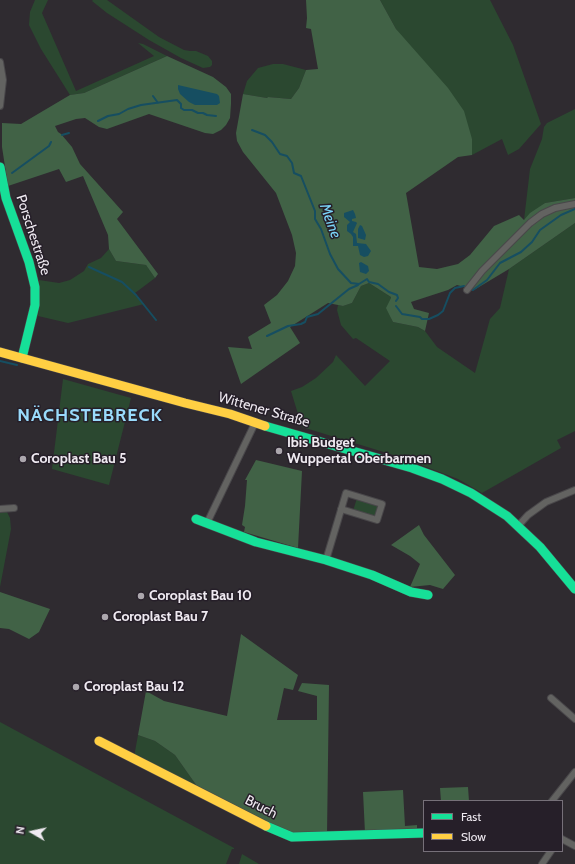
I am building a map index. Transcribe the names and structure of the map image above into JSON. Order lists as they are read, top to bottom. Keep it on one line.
{"streets":{"street":["Porschestraße","Wittener Straße","Bruch"]},"crossings":[["Porschestraße","Wittener Straße"]],"districts":["NÄCHSTEBRECK"],"water":["Meine"],"places":["Ibis Budget Wuppertal Oberbarmen","Coroplast Bau 5","Coroplast Bau 10","Coroplast Bau 7","Coroplast Bau 12"],"legend":["Fast","Slow"],"north":"left"}
